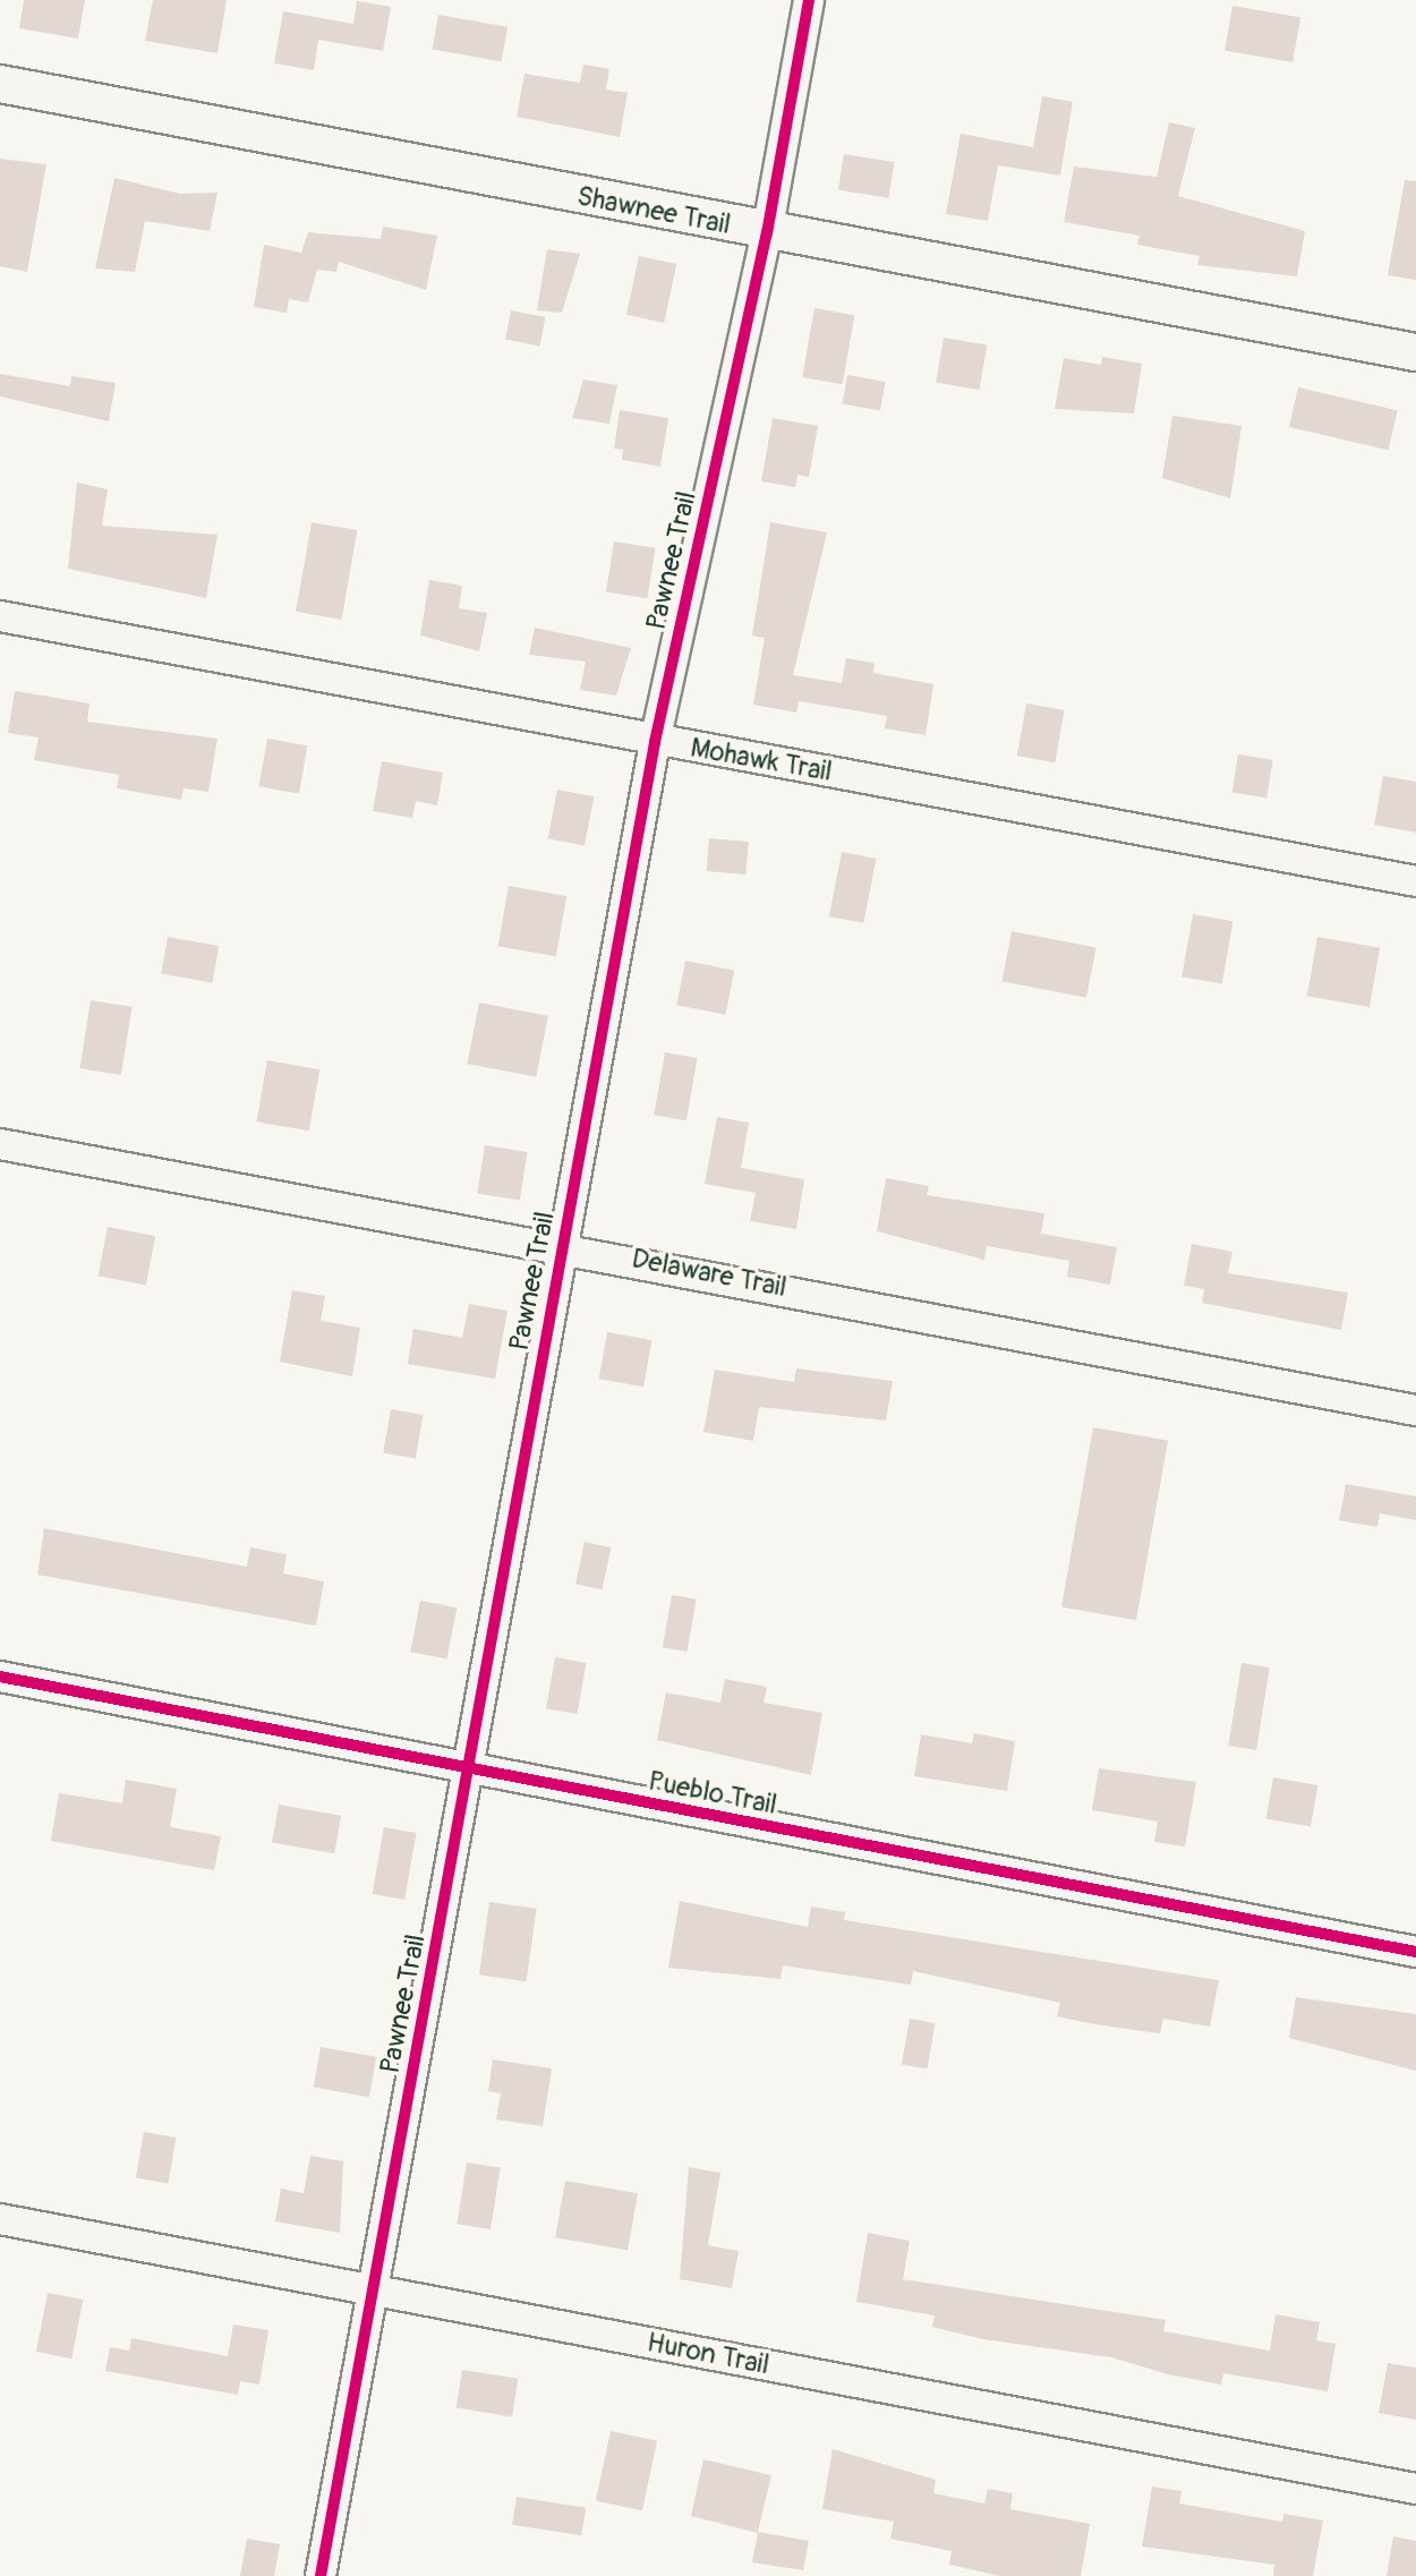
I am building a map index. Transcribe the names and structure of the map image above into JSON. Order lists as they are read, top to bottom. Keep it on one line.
{"streets":{"street":["Shawnee Trail","Pawnee Trail","Mohawk Trail","Delaware Trail","Pueblo Trail","Huron Trail"]},"crossings":[["Shawnee Trail","Pawnee Trail"],["Pawnee Trail","Mohawk Trail"],["Pawnee Trail","Delaware Trail"],["Pawnee Trail","Pueblo Trail"],["Pawnee Trail","Huron Trail"]]}
